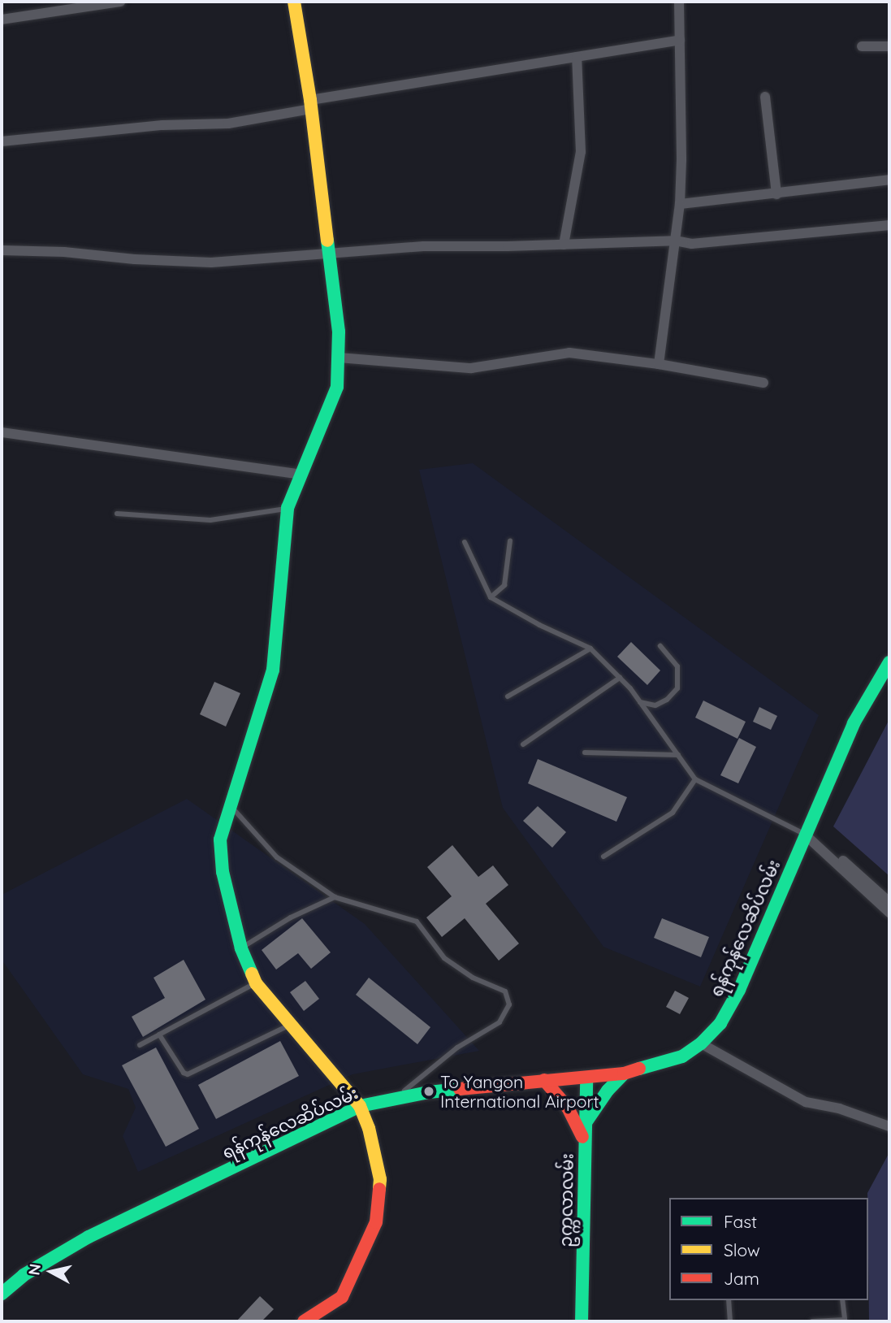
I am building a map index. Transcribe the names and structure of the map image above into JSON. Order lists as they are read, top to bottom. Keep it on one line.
{"streets":{"main road":["ရန်ကုန်လေဆိပ်လမ်း","ဥက္ကလာလမ်း"]},"crossings":[["ရန်ကုန်လေဆိပ်လမ်း","ဥက္ကလာလမ်း"]],"places":["To Yangon International Airport"],"legend":["Fast","Slow","Jam"],"north":"left"}
